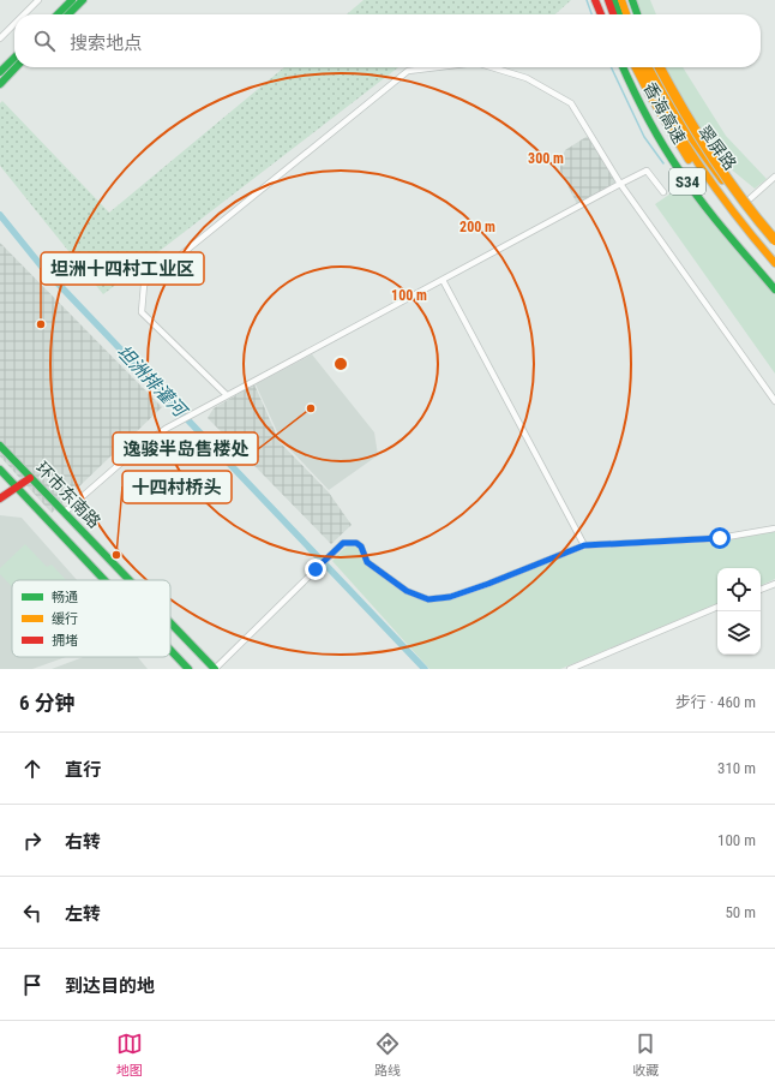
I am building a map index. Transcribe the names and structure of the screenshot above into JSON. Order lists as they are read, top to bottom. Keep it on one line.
{"streets":{"main road":["香海高速","翠屏路","S34","环市东南路"]},"water":["坦洲排灌河"],"places":["坦洲十四村工业区","逸骏半岛售楼处","十四村桥头"],"legend":["畅通","缓行","拥堵"],"page":{"search":"搜索地点","heading":["6 分钟","步行 · 460 m"],"list":[["直行","310 m"],["右转","100 m"],["左转","50 m"],"到达目的地"],"nav":["地图","路线","收藏"]},"rings":["300 m","200 m","100 m"]}
